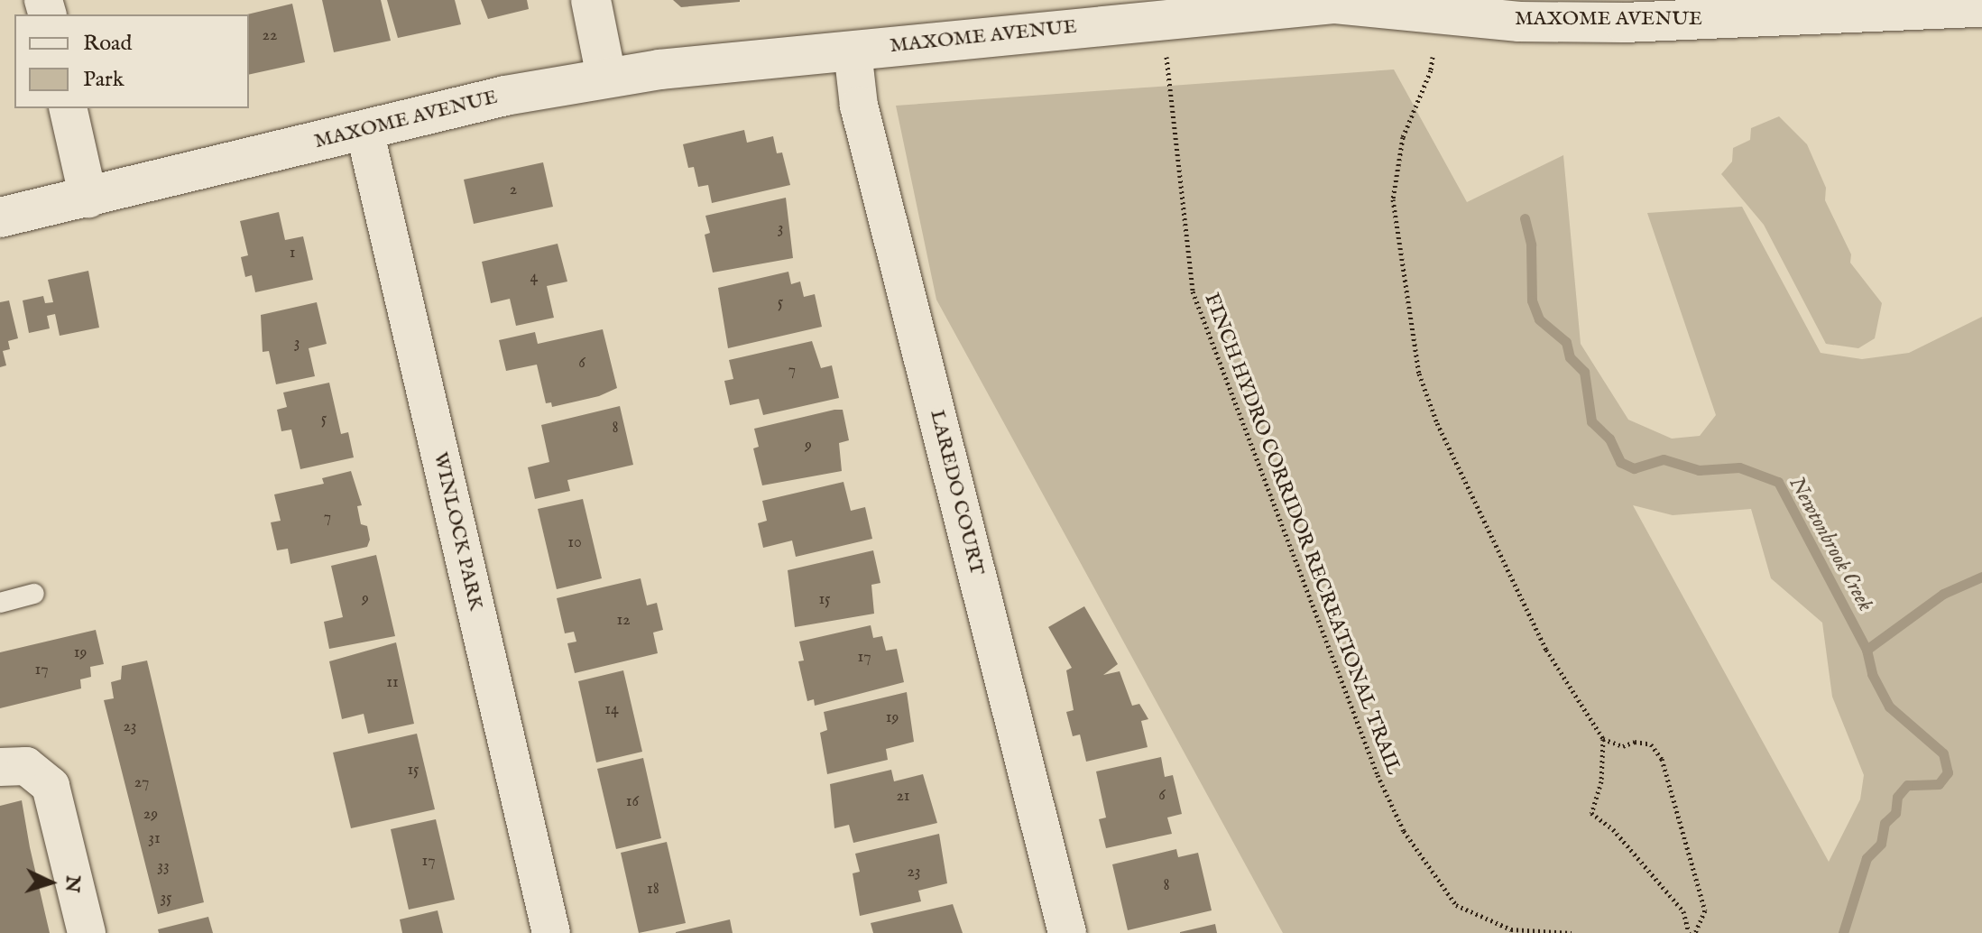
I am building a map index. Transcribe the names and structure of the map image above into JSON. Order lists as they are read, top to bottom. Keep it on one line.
{"streets":{"street":["MAXOME AVENUE","LAREDO COURT","WINLOCK PARK"],"path":["FINCH HYDRO CORRIDOR RECREATIONAL TRAIL"]},"crossings":[["MAXOME AVENUE","LAREDO COURT"],["MAXOME AVENUE","WINLOCK PARK"]],"water":["Newtonbrook Creek"],"house_numbers":["22","2","3","1","4","5","3","6","7","5","8","9","7","10","9","15","12","19","17","17","11","14","19","23","15","27","6","21","16","29","31","17","33","23","8","18","35"],"legend":["Road","Park"],"north":"right"}
